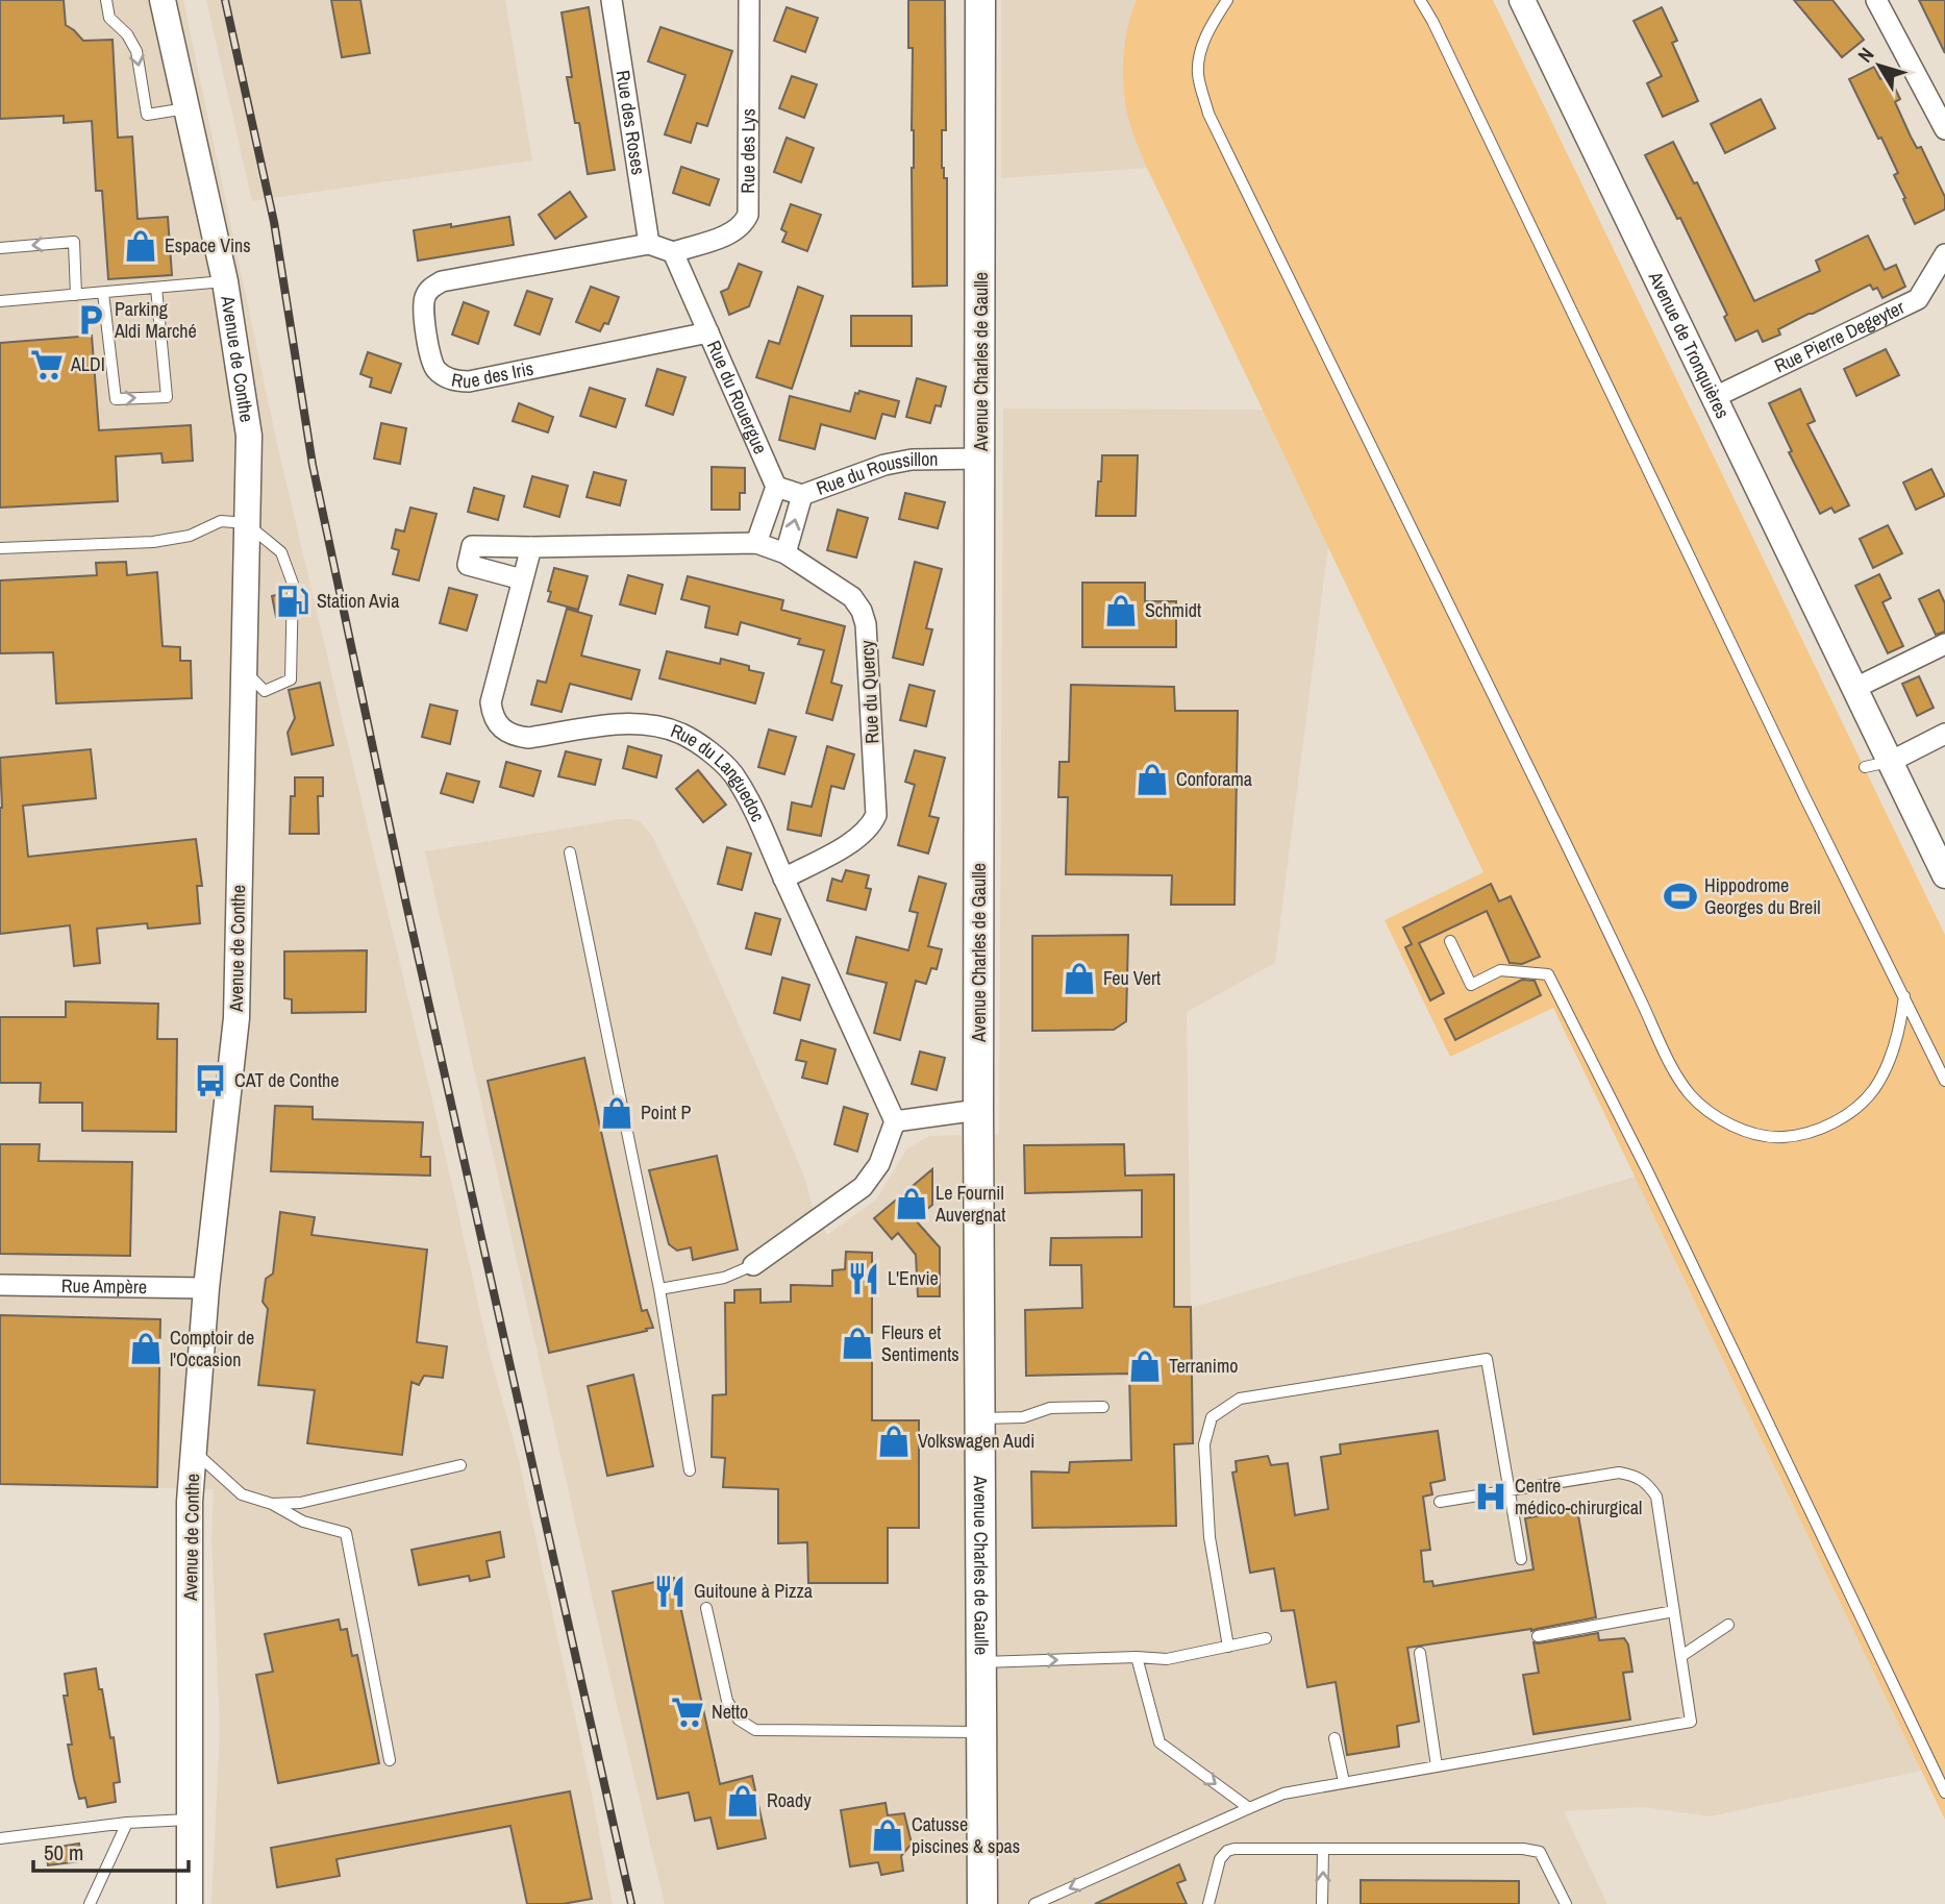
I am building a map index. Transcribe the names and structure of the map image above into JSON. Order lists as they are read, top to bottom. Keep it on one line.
{"streets":{"main road":["Avenue Charles de Gaulle"],"street":["Rue des Roses","Rue des Lys","Rue Pierre Degeyter","Avenue de Tronquières","Avenue de Conthe","Rue des Iris","Rue du Rouergue","Rue du Roussillon","Rue du Quercy","Rue du Languedoc","Rue Ampère"]},"crossings":[["Rue des Roses","Rue des Iris"],["Rue des Lys","Rue des Iris"],["Rue des Lys","Rue du Rouergue"],["Rue Pierre Degeyter","Avenue de Tronquières"],["Avenue de Conthe","Rue Ampère"],["Avenue Charles de Gaulle","Rue du Roussillon"],["Rue des Iris","Rue du Rouergue"],["Rue du Rouergue","Rue du Roussillon"],["Rue du Quercy","Rue du Languedoc"]],"places":{"shop":["Espace Vins","Schmidt","Conforama","Feu Vert","Point P","Le Fournil Auvergnat","Fleurs et Sentiments","Comptoir de l'Occasion","Terranimo","Volkswagen Audi","Roady","Catusse piscines & spas"],"parking":["Parking Aldi Marché"],"supermarket":["ALDI","Netto"],"fuel station":["Station Avia"],"sports":["Hippodrome Georges du Breil"],"bus stop":["CAT de Conthe"],"restaurant":["L'Envie","Guitoune à Pizza"],"hospital":["Centre médico-chirurgical"]},"scale_bar":"50 m","north":"top left"}
